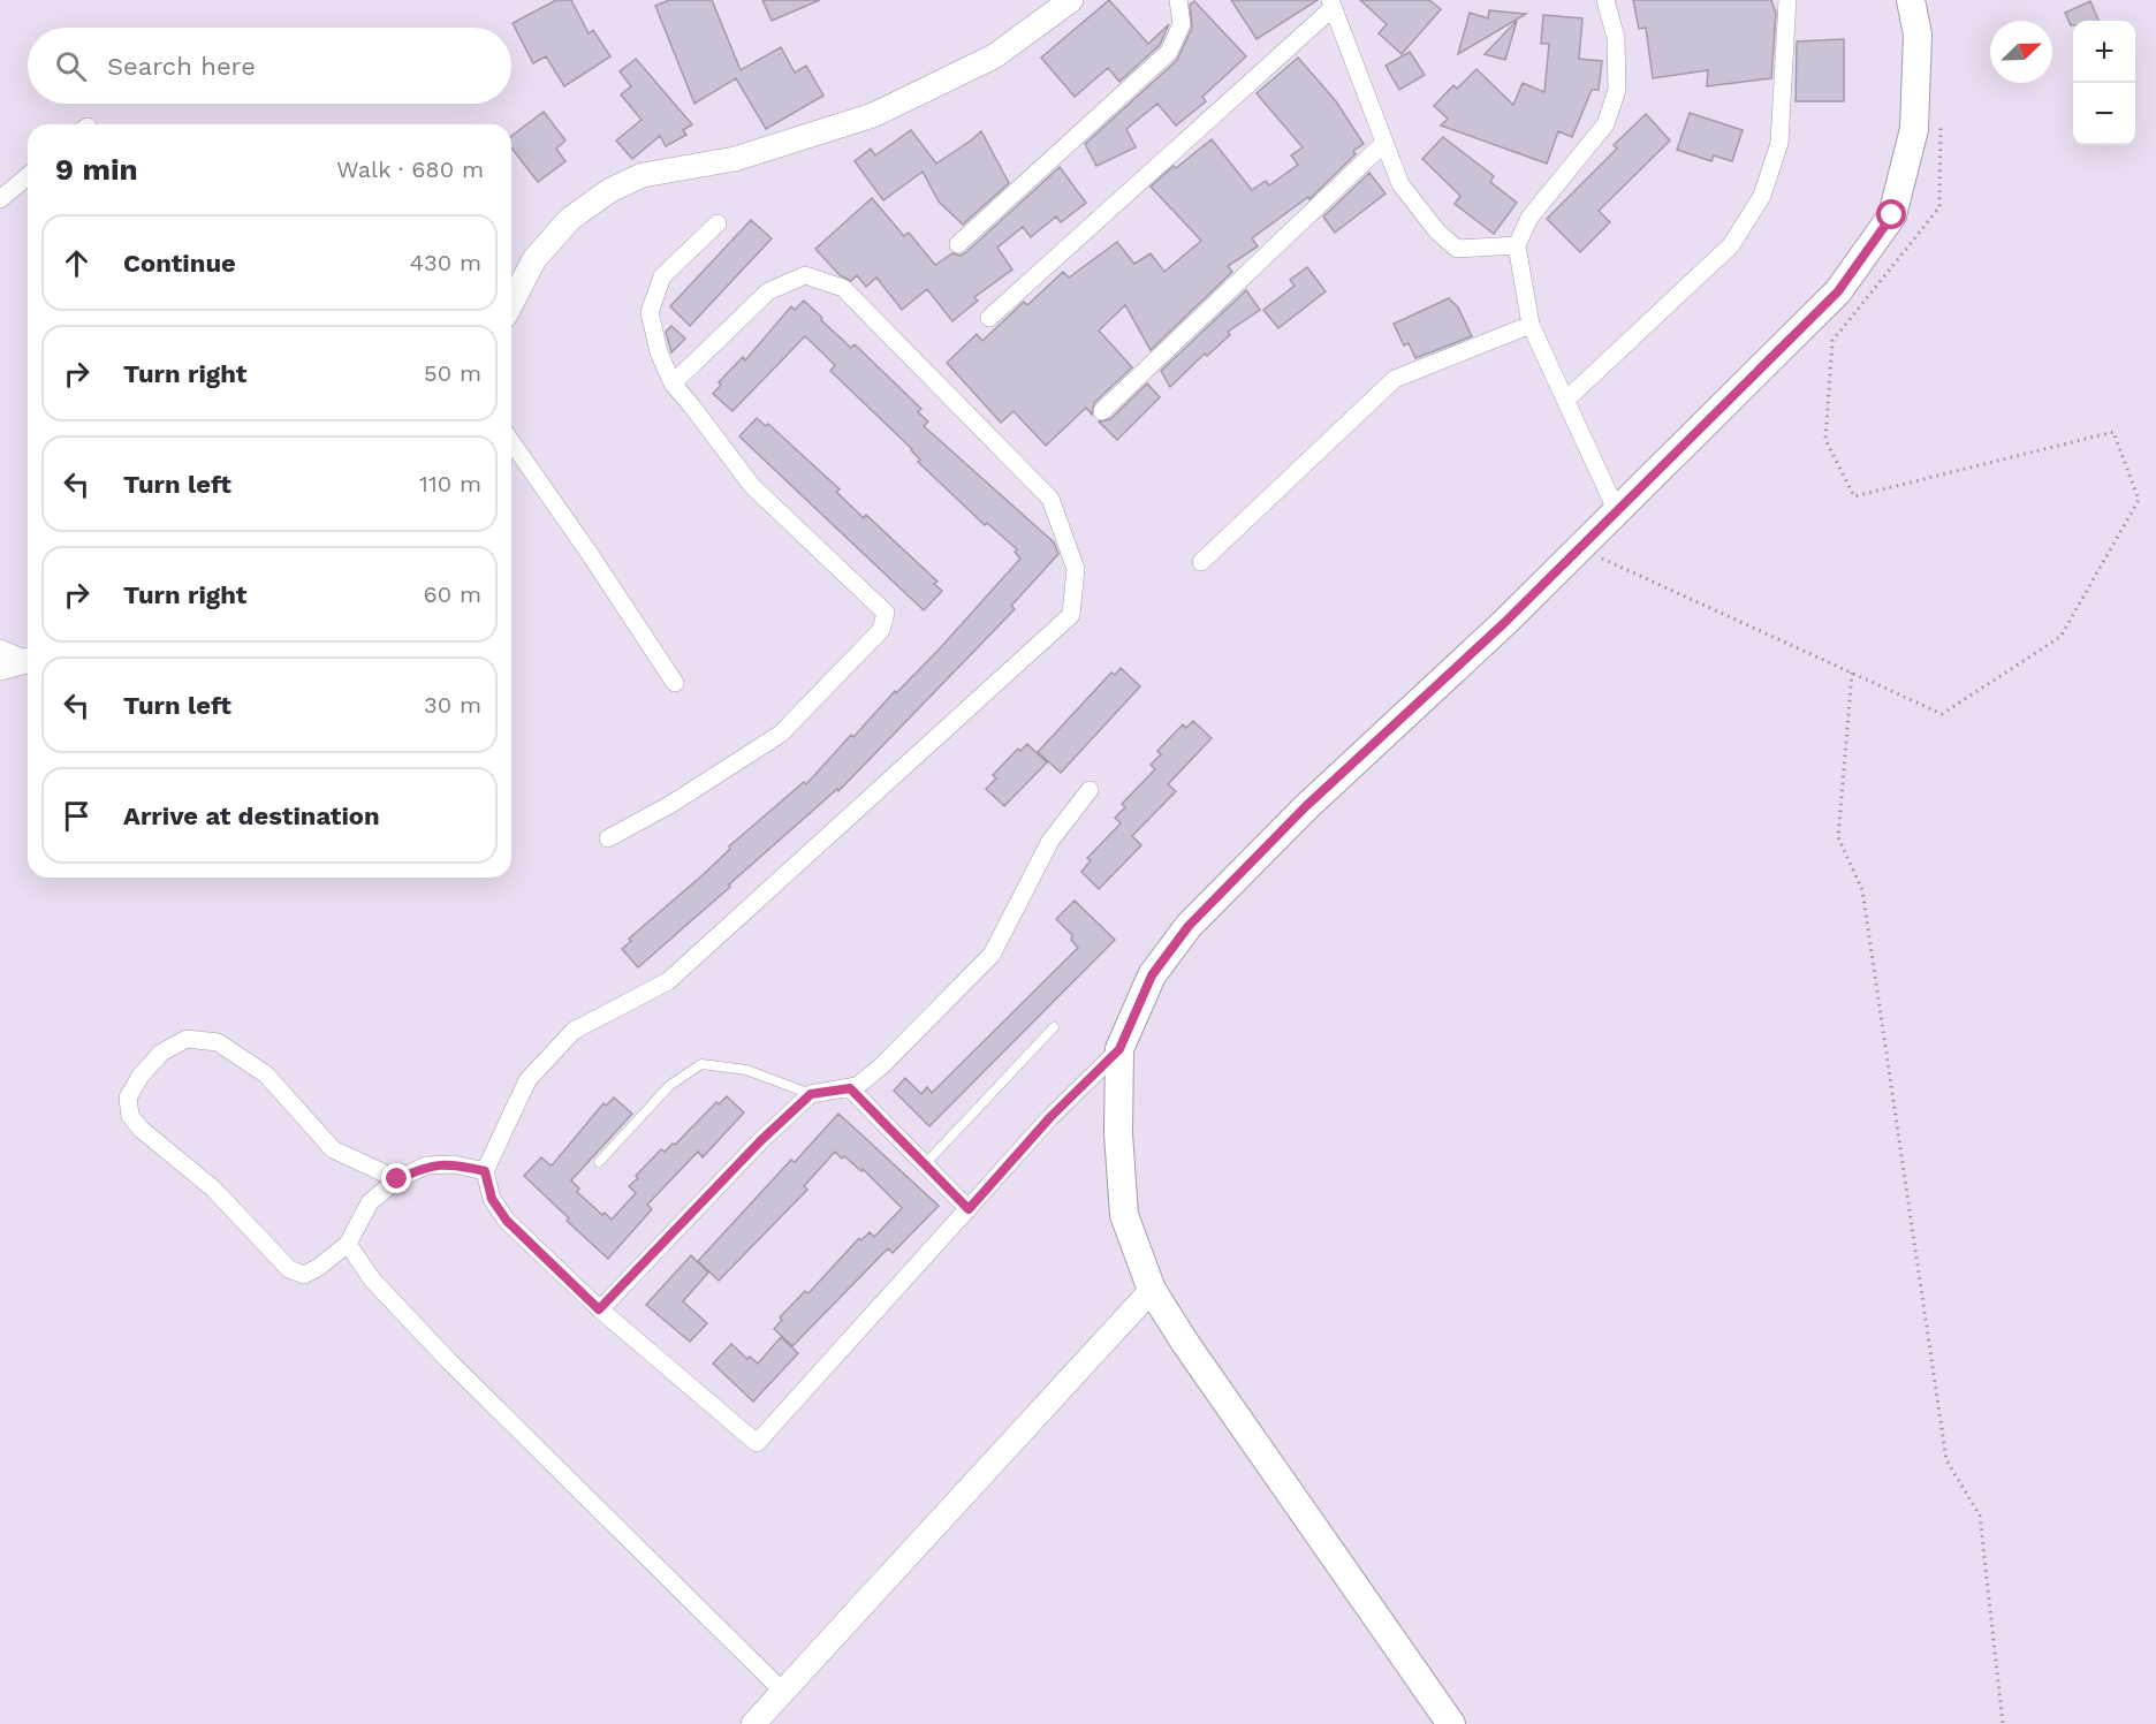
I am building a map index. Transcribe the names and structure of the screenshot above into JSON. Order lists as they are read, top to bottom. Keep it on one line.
{"north":"top right","page":{"map_buttons":["+","−"],"search":"Search here","heading":["9 min","Walk · 680 m"],"list":[["Continue","430 m"],["Turn right","50 m"],["Turn left","110 m"],["Turn right","60 m"],["Turn left","30 m"],"Arrive at destination"]}}
